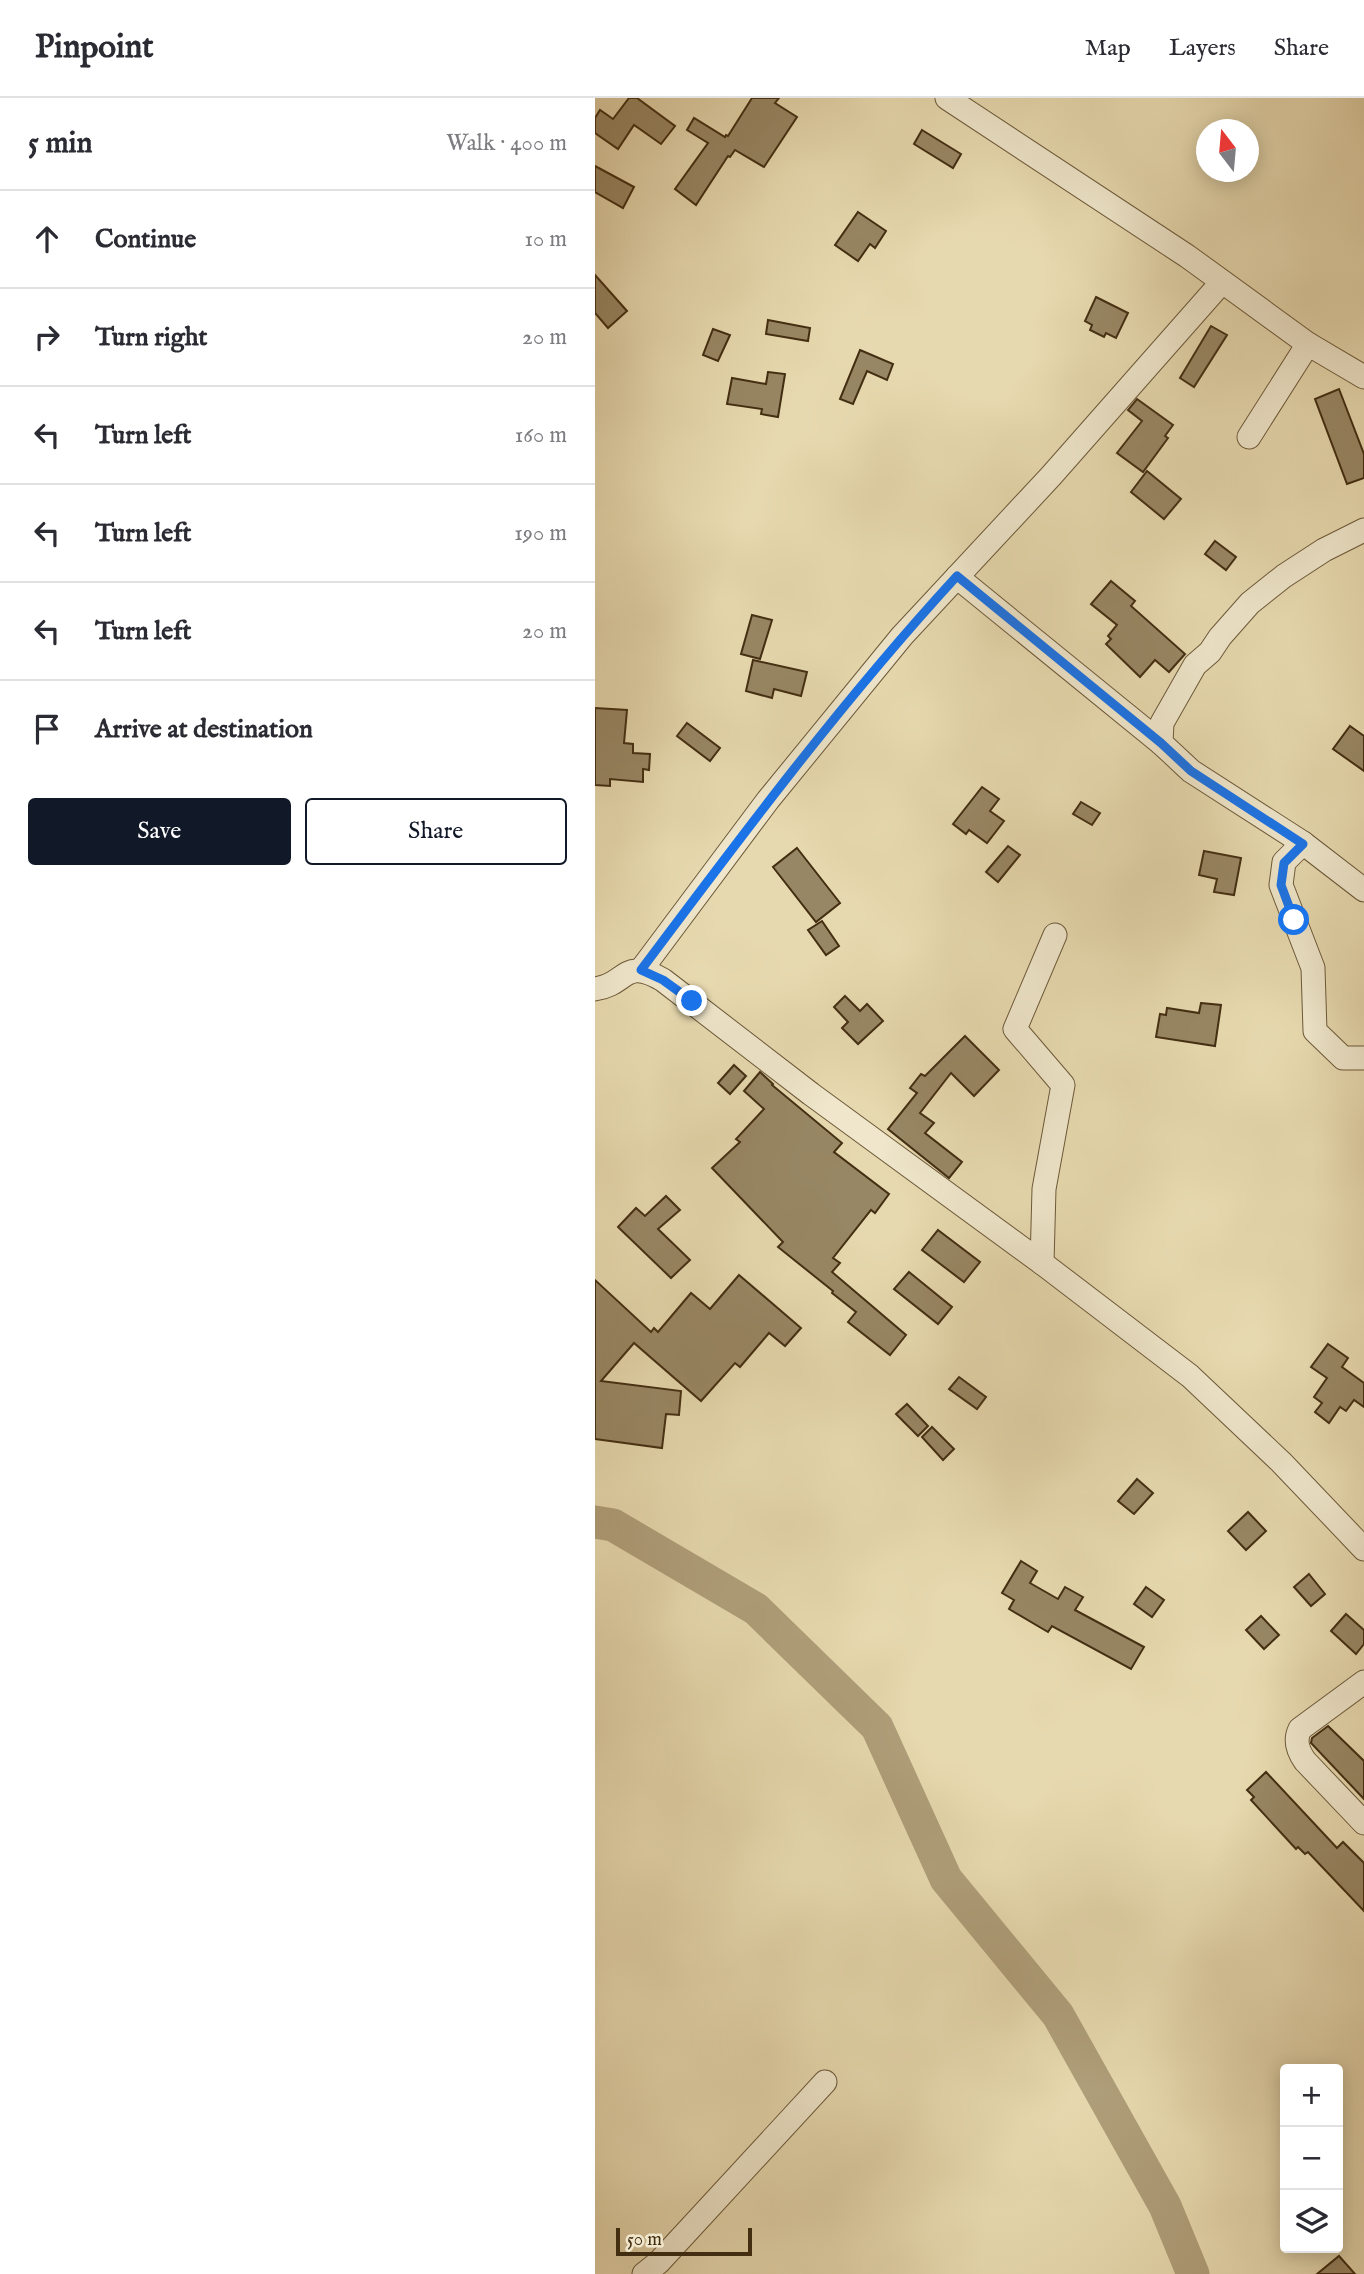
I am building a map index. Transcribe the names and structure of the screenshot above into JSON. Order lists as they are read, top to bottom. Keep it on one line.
{"scale_bar":"50 m","north":"top","page":{"header":"Pinpoint","nav":["Map","Layers","Share"],"heading":["5 min","Walk · 400 m"],"list":[["Continue","10 m"],["Turn right","20 m"],["Turn left","160 m"],["Turn left","190 m"],["Turn left","20 m"],"Arrive at destination"],"buttons":["Save","Share"],"map_buttons":["+","−"],"scale":"50 m"}}
